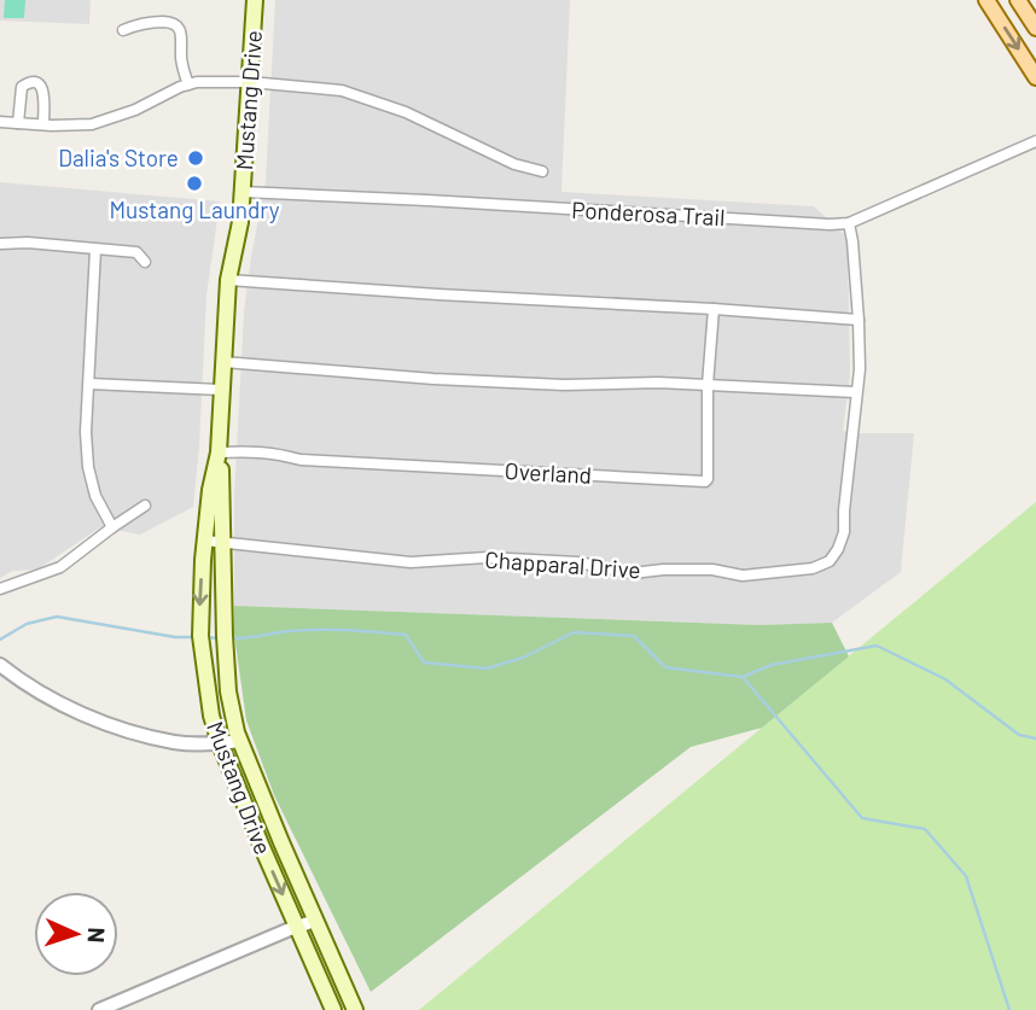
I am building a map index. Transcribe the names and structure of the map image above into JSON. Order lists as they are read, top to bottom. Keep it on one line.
{"streets":{"main road":["Mustang Drive"],"street":["Ponderosa Trail","Overland","Chapparal Drive"]},"crossings":[["Mustang Drive","Ponderosa Trail"],["Mustang Drive","Overland"],["Mustang Drive","Chapparal Drive"],["Ponderosa Trail","Chapparal Drive"]],"places":["Dalia's Store","Mustang Laundry"],"north":"right"}
